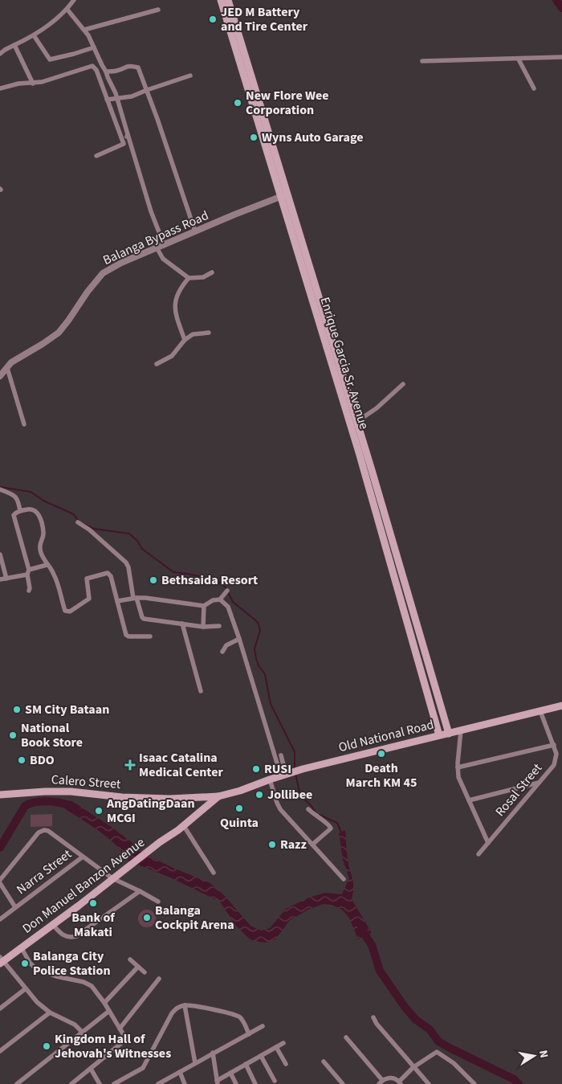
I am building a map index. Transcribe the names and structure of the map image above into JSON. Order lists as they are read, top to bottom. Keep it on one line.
{"streets":{"main road":["Enrique Garcia Sr. Avenue","Old National Road","Calero Street","Don Manuel Banzon Avenue"],"street":["Balanga Bypass Road","Rosal Street","Narra Street"]},"crossings":[["Balanga Bypass Road","Enrique Garcia Sr. Avenue"],["Enrique Garcia Sr. Avenue","Old National Road"],["Old National Road","Calero Street"],["Old National Road","Rosal Street"],["Old National Road","Don Manuel Banzon Avenue"],["Calero Street","Don Manuel Banzon Avenue"]],"places":{"other":["JED M Battery and Tire Center","New Flore Wee Corporation","Wyns Auto Garage","Bethsaida Resort","SM City Bataan","National Book Store","Death March KM 45","BDO","RUSI","Jollibee","Quinta","AngDatingDaan MCGI","Razz","Bank of Makati","Balanga Cockpit Arena","Balanga City Police Station","Kingdom Hall of Jehovah's Witnesses"],"health":["Isaac Catalina Medical Center"]},"north":"right"}
